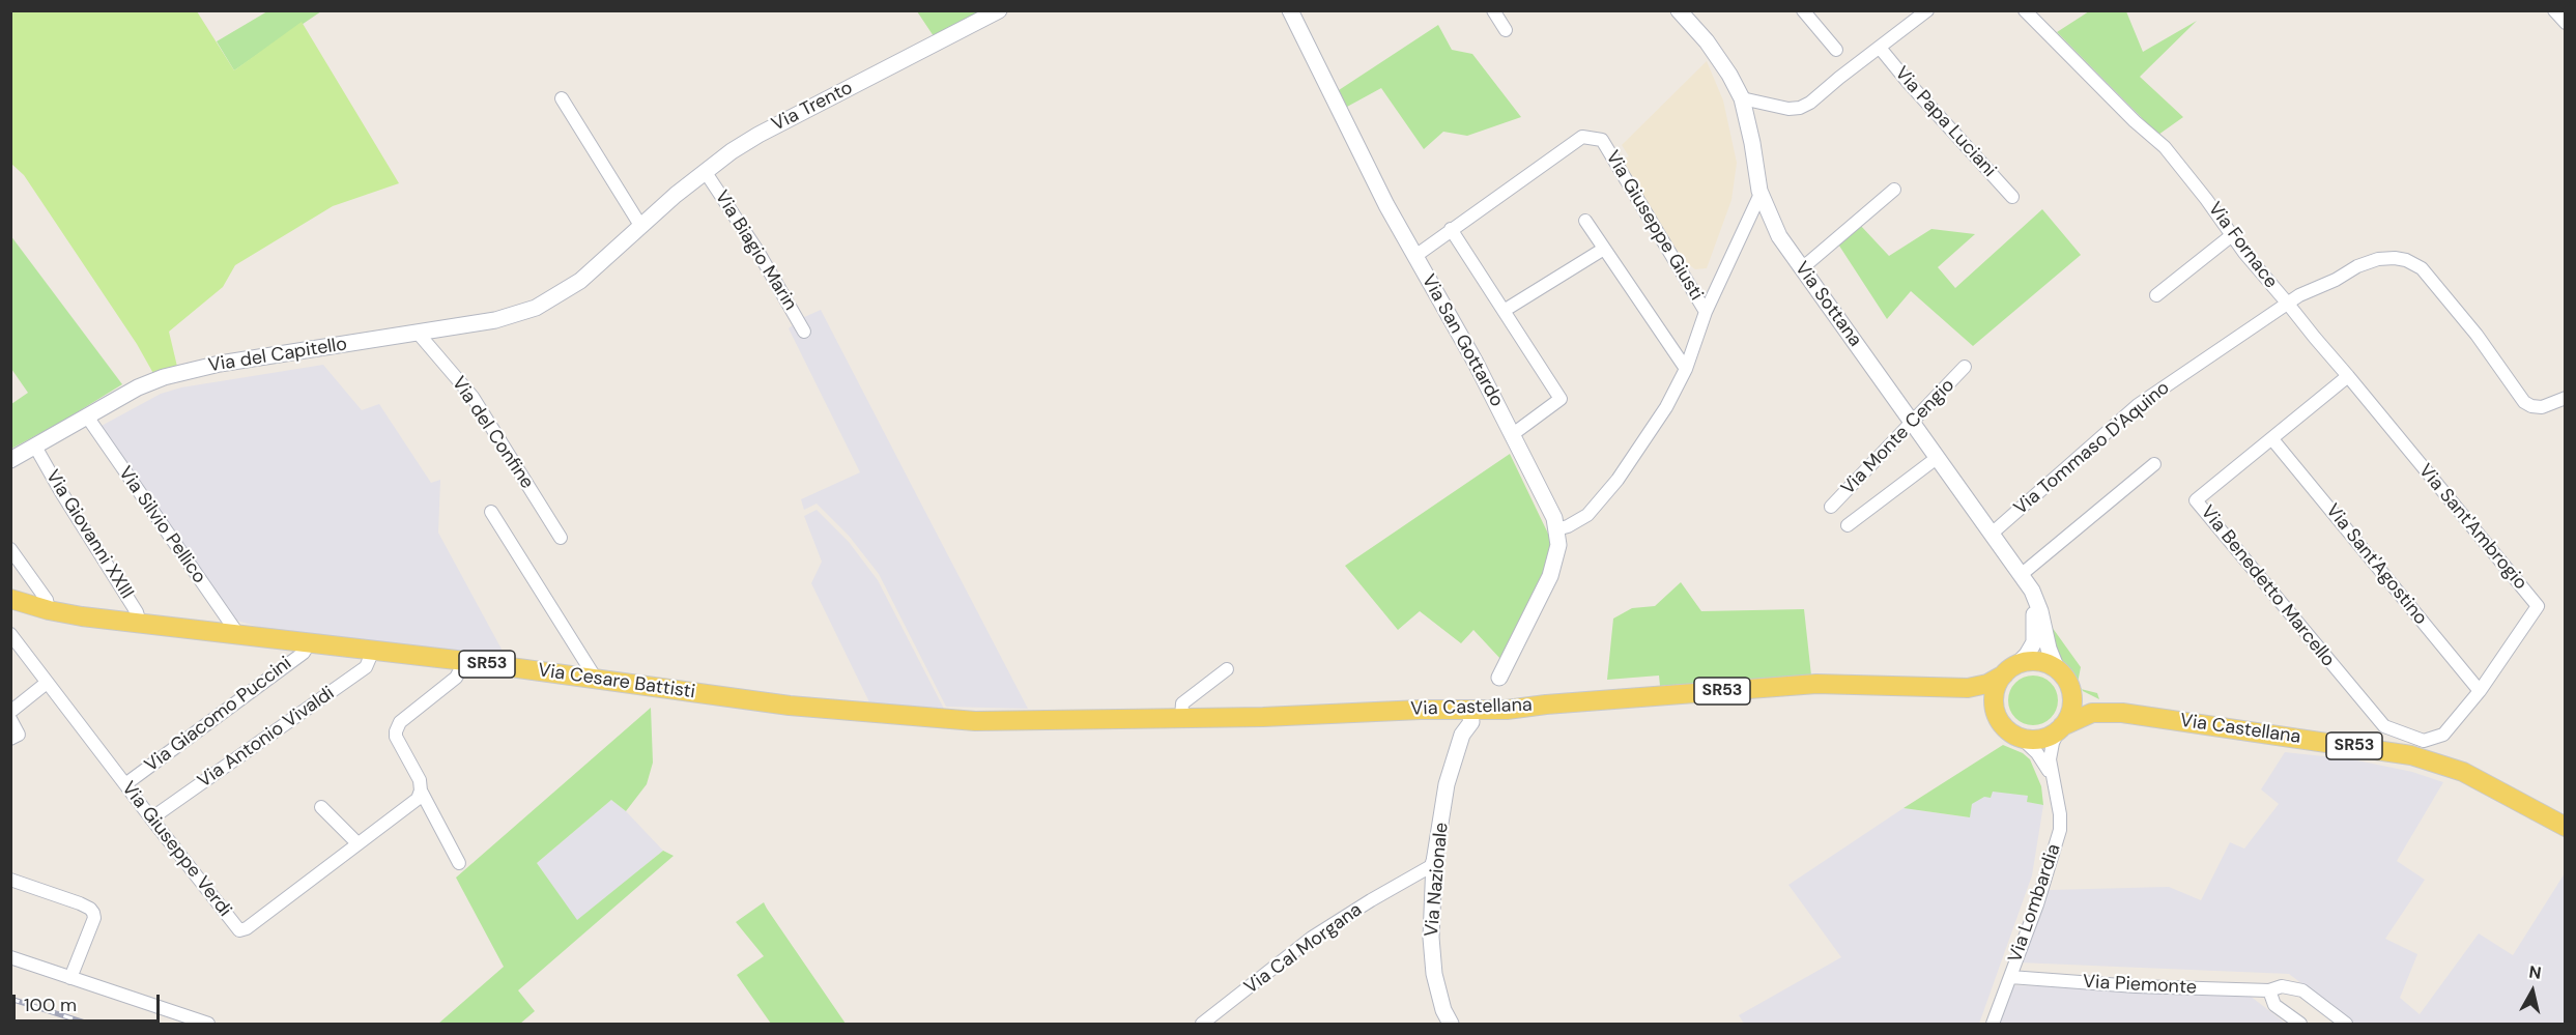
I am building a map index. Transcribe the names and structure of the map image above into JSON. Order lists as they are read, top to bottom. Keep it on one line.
{"streets":{"main road":["SR53","Via Cesare Battisti","Via Castellana"],"street":["Via Trento","Via Papa Luciani","Via Giuseppe Giusti","Via Fornace","Via Biagio Marin","Via Sottana","Via San Gottardo","Via del Capitello","Via del Confine","Via Monte Cengio","Via Tommaso D'Aquino","Via Silvio Pellico","Via Sant'Ambrogio","Via Giovanni XXIII","Via Sant'Agostino","Via Benedetto Marcello","Via Giacomo Puccini","Via Antonio Vivaldi","Via Giuseppe Verdi","Via Nazionale","Via Lombardia","Via Cal Morgana","Via Piemonte"]},"crossings":[["Via Trento","Via Biagio Marin"],["Via Trento","Via del Capitello"],["Via Giuseppe Giusti","Via San Gottardo"],["Via Fornace","Via Tommaso D'Aquino"],["Via Fornace","Via Sant'Ambrogio"],["Via Sottana","Via Monte Cengio"],["Via Sottana","Via Tommaso D'Aquino"],["Via Sottana","SR53"],["Via Sottana","Via Castellana"],["Via Sottana","Via Lombardia"],["Via del Capitello","Via del Confine"],["Via del Capitello","Via Silvio Pellico"],["Via del Capitello","Via Giovanni XXIII"],["Via Tommaso D'Aquino","Via Sant'Ambrogio"],["Via Silvio Pellico","Via Cesare Battisti"],["Via Sant'Ambrogio","Via Sant'Agostino"],["Via Sant'Ambrogio","Via Benedetto Marcello"],["Via Sant'Ambrogio","Via Castellana"],["Via Giovanni XXIII","Via Cesare Battisti"],["Via Sant'Agostino","Via Benedetto Marcello"],["Via Benedetto Marcello","Via Castellana"],["SR53","Via Castellana"],["SR53","Via Lombardia"],["Via Cesare Battisti","Via Castellana"],["Via Cesare Battisti","Via Giacomo Puccini"],["Via Cesare Battisti","Via Antonio Vivaldi"],["Via Castellana","Via Nazionale"],["Via Castellana","Via Lombardia"],["Via Giacomo Puccini","Via Giuseppe Verdi"],["Via Antonio Vivaldi","Via Giuseppe Verdi"],["Via Nazionale","Via Cal Morgana"],["Via Lombardia","Via Piemonte"]],"scale_bar":"100 m","north":"top"}
